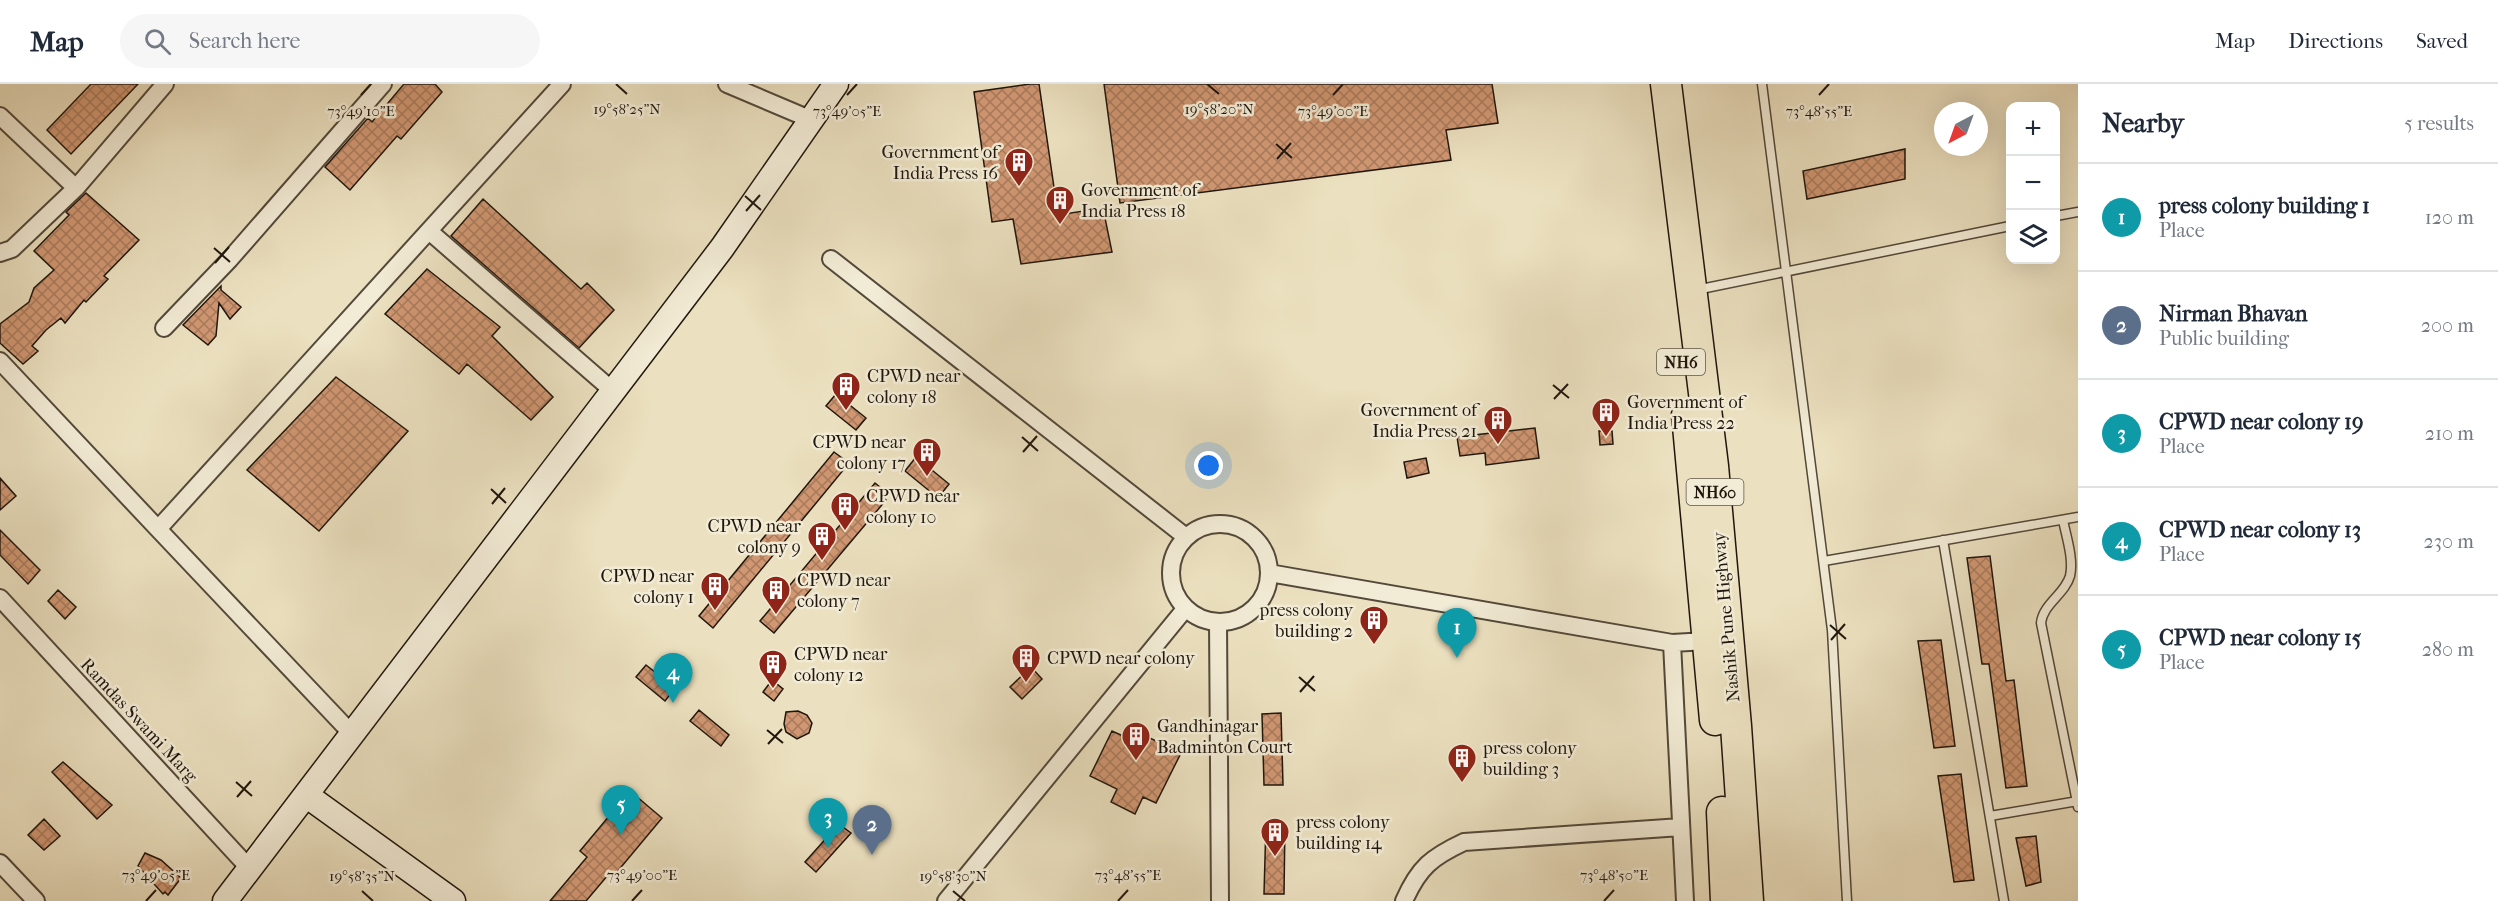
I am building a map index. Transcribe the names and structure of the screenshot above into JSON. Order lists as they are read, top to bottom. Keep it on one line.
{"streets":{"highway":["NH6","NH60","Nashik Pune Highway"],"street":["Ramdas Swami Marg"]},"places":{"building":["Government of India Press 16","Government of India Press 18","CPWD near colony 18","Government of India Press 22","Government of India Press 21","CPWD near colony 17","CPWD near colony 10","CPWD near colony 9","CPWD near colony 1","CPWD near colony 7","press colony building 2","CPWD near colony","CPWD near colony 12","Gandhinagar Badminton Court","press colony building 3","press colony building 14"]},"north":"bottom left","page":{"header":"Map","search":"Search here","nav":["Map","Directions","Saved"],"heading":["Nearby","5 results"],"map_buttons":["+","−"],"list":[{"mark":"1","name":"press colony building 1","note":"Place","value":"120 m"},{"mark":"2","name":"Nirman Bhavan","note":"Public building","value":"200 m"},{"mark":"3","name":"CPWD near colony 19","note":"Place","value":"210 m"},{"mark":"4","name":"CPWD near colony 13","note":"Place","value":"230 m"},{"mark":"5","name":"CPWD near colony 15","note":"Place","value":"280 m"}],"pins":["1","4","5","3","2"]},"coordinates":["19°58'25\"N","19°58'20\"N","73°49'10\"E","73°49'05\"E","73°49'00\"E","73°48'55\"E","73°48'50\"E","19°58'35\"N","19°58'30\"N"]}
